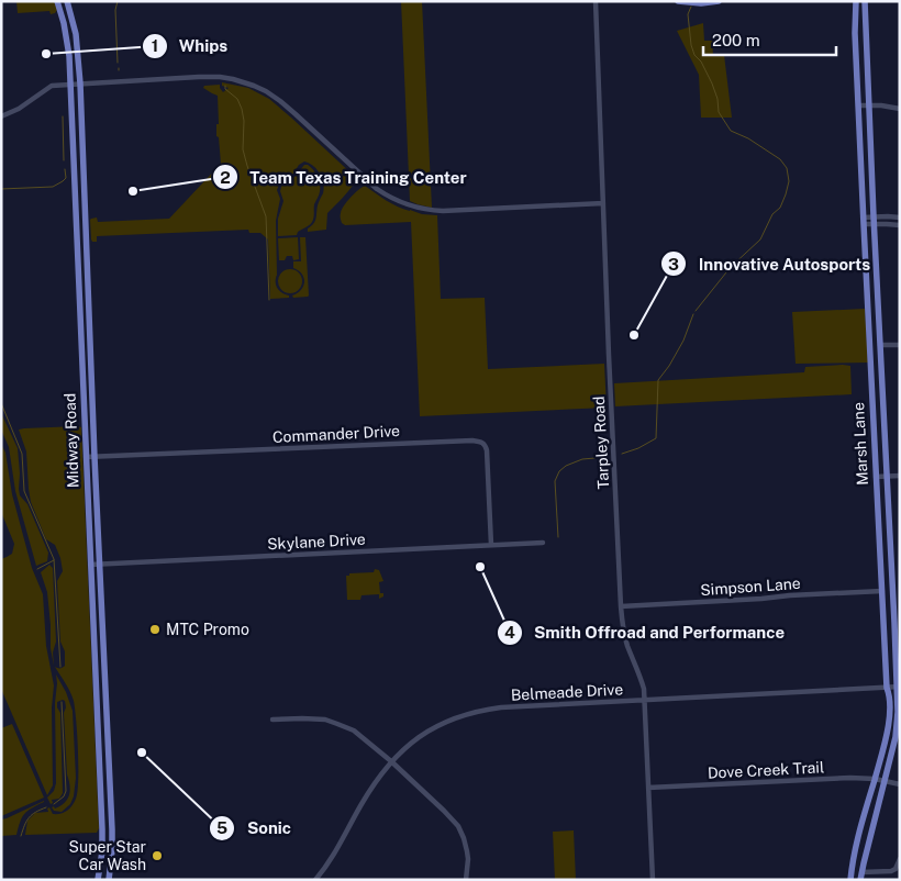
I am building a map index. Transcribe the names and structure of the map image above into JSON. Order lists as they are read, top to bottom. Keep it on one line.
{"streets":{"main road":["Midway Road","Marsh Lane"],"street":["Commander Drive","Tarpley Road","Skylane Drive","Simpson Lane","Belmeade Drive","Dove Creek Trail"]},"crossings":[["Commander Drive","Midway Road"],["Commander Drive","Skylane Drive"],["Midway Road","Skylane Drive"],["Tarpley Road","Simpson Lane"],["Tarpley Road","Belmeade Drive"],["Tarpley Road","Dove Creek Trail"],["Marsh Lane","Simpson Lane"],["Marsh Lane","Belmeade Drive"],["Marsh Lane","Dove Creek Trail"]],"places":["Whips","Team Texas Training Center","Innovative Autosports","Smith Offroad and Performance","MTC Promo","Sonic","Super Star Car Wash"],"scale_bar":"200 m"}
